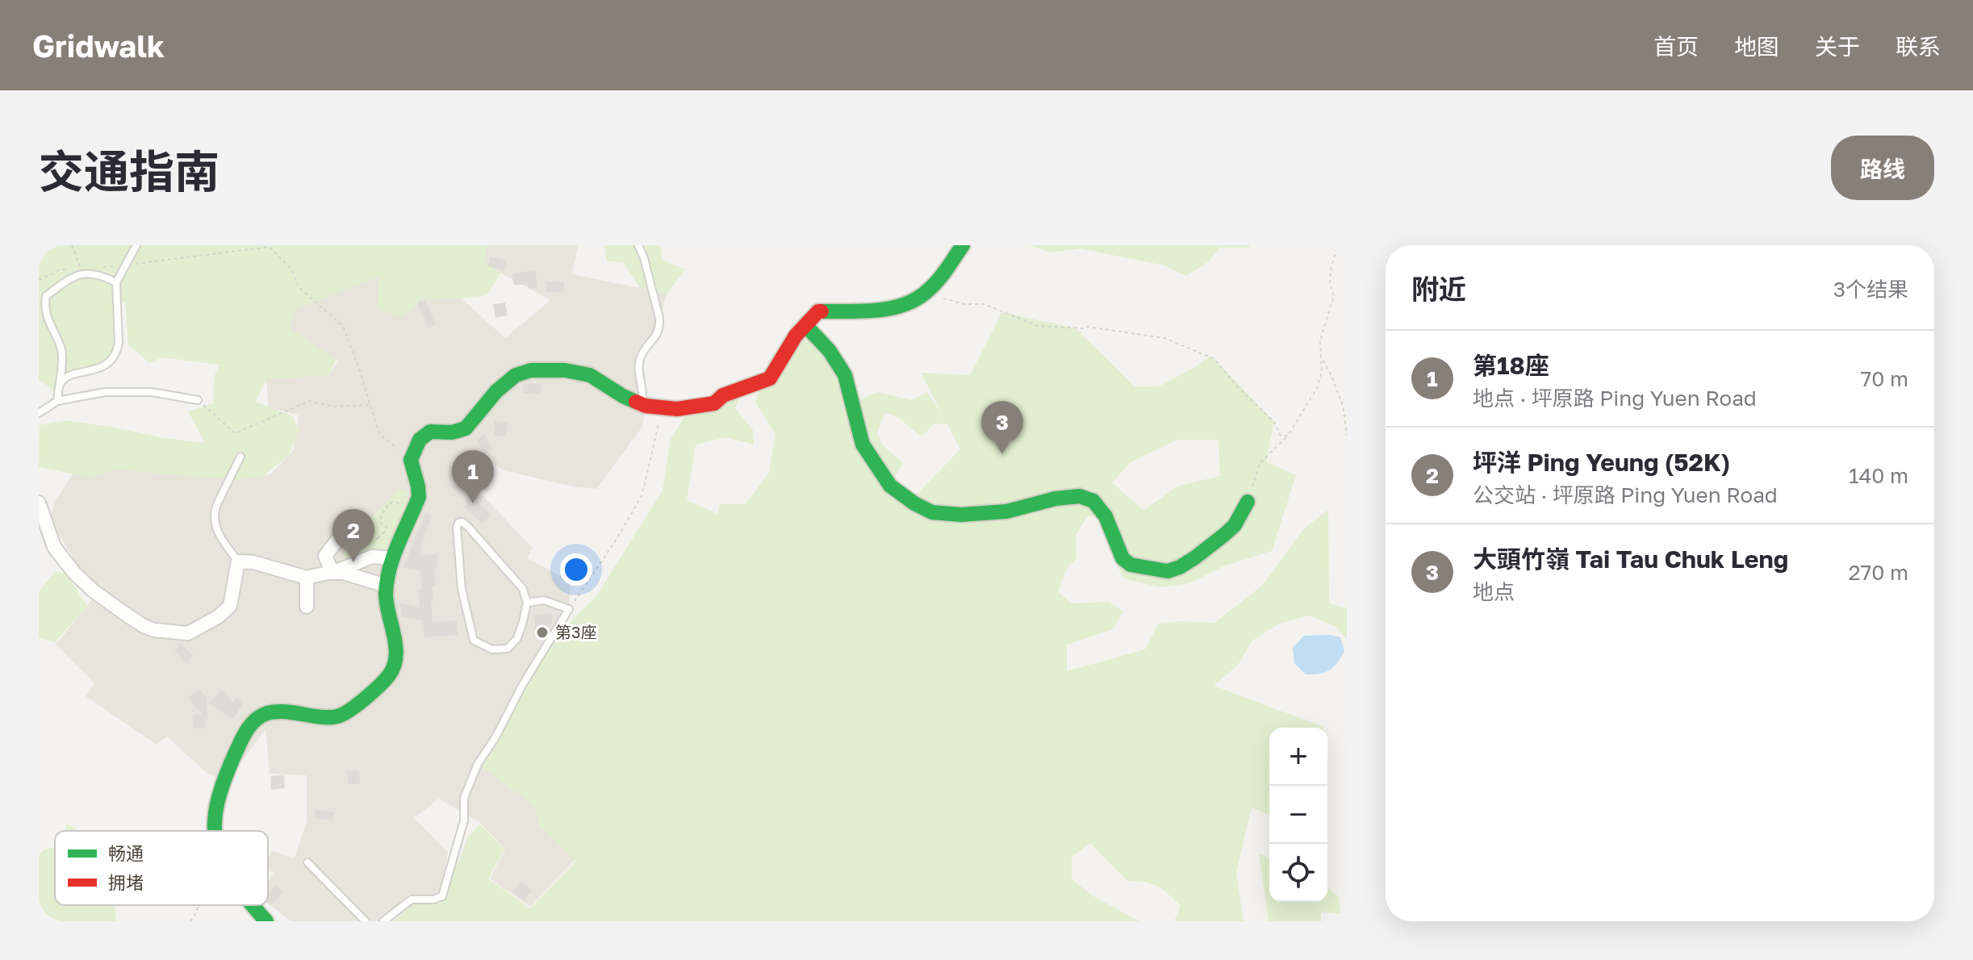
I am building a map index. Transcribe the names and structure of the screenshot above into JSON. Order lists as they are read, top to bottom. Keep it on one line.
{"places":["第3座"],"legend":["畅通","拥堵"],"page":{"header":"Gridwalk","nav":["首页","地图","关于","联系"],"title":"交通指南","buttons":"路线","heading":["附近","3个结果"],"list":[{"mark":"1","name":"第18座","note":"地点 · 坪原路 Ping Yuen Road","value":"70 m"},{"mark":"2","name":"坪洋 Ping Yeung (52K)","note":"公交站 · 坪原路 Ping Yuen Road","value":"140 m"},{"mark":"3","name":"大頭竹嶺 Tai Tau Chuk Leng","note":"地点","value":"270 m"}],"pins":["3","1","2"],"map_buttons":["+","−"]}}
